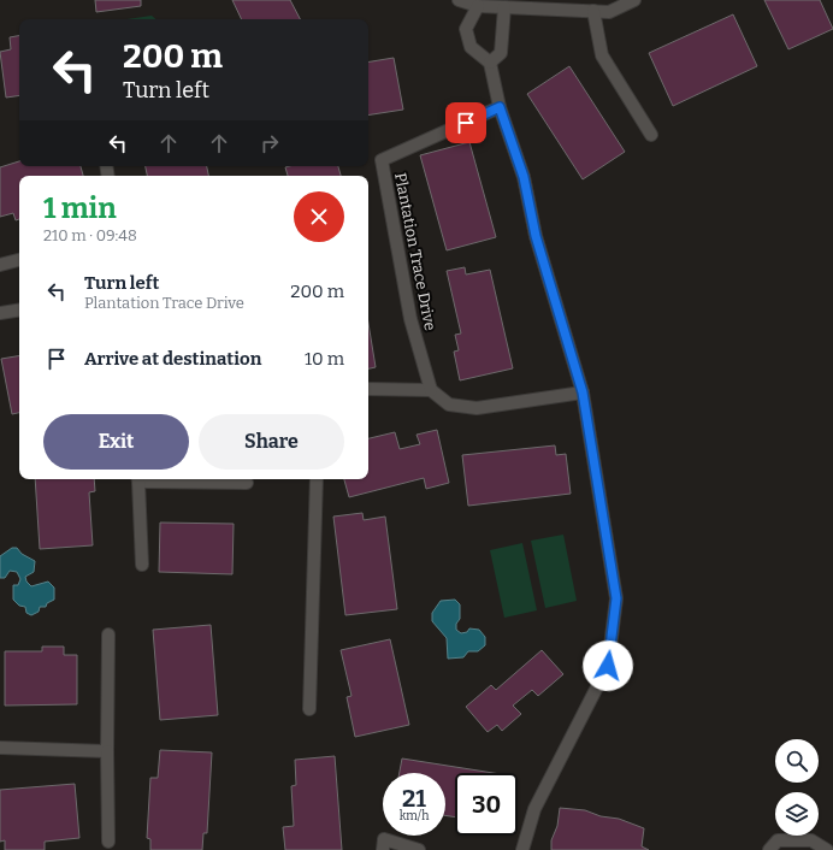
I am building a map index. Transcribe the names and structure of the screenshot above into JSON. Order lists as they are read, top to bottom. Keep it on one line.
{"streets":{"street":["Plantation Trace Drive"]},"page":{"turn":["200 m","Turn left"],"heading":["1 min","210 m · 09:48"],"list":[{"name":"Turn left","note":"Plantation Trace Drive","value":"200 m"},{"name":"Arrive at destination","value":"10 m"}],"buttons":["Exit","Share"],"speed":"21 km/h","limit":"30"}}
